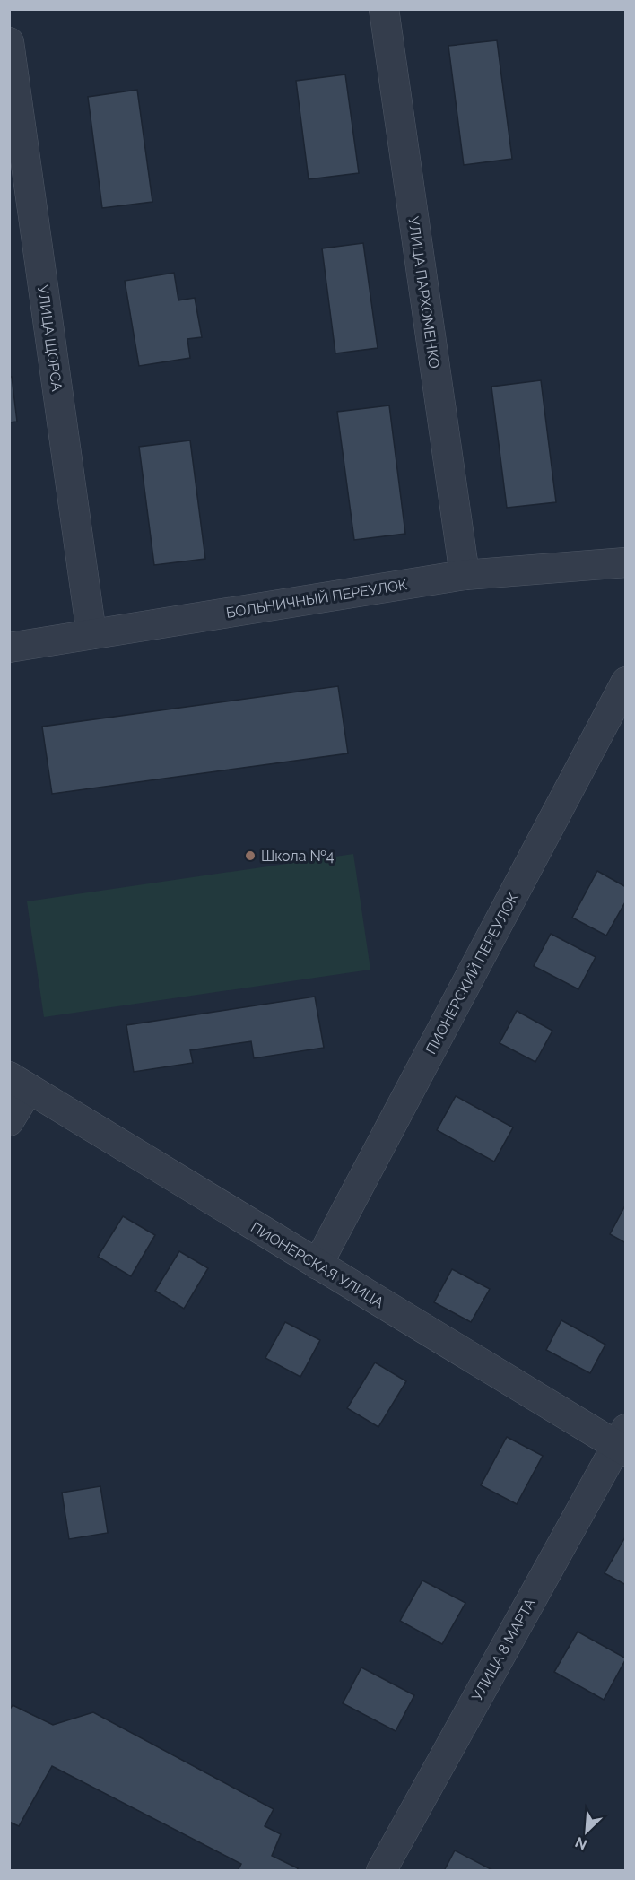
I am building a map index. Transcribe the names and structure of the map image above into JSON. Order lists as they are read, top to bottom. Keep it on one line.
{"streets":{"street":["УЛИЦА ПАРХОМЕНКО","УЛИЦА ЩОРСА","БОЛЬНИЧНЫЙ ПЕРЕУЛОК","ПИОНЕРСКИЙ ПЕРЕУЛОК","ПИОНЕРСКАЯ УЛИЦА","УЛИЦА 8 МАРТА"]},"crossings":[["УЛИЦА ПАРХОМЕНКО","БОЛЬНИЧНЫЙ ПЕРЕУЛОК"],["УЛИЦА ЩОРСА","БОЛЬНИЧНЫЙ ПЕРЕУЛОК"],["ПИОНЕРСКИЙ ПЕРЕУЛОК","ПИОНЕРСКАЯ УЛИЦА"],["ПИОНЕРСКАЯ УЛИЦА","УЛИЦА 8 МАРТА"]],"places":["Школа №4"],"north":"bottom left"}
